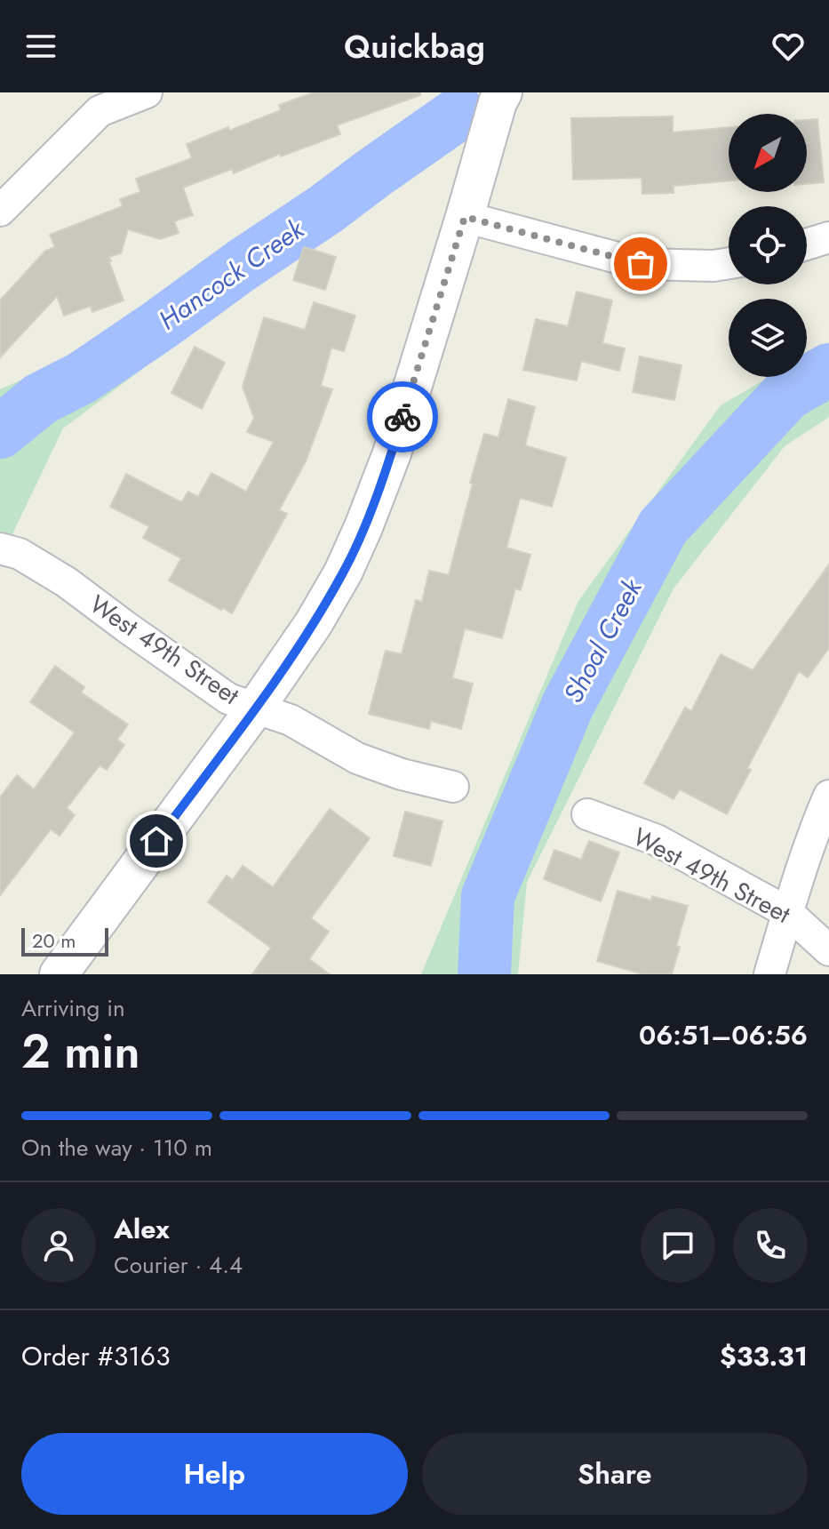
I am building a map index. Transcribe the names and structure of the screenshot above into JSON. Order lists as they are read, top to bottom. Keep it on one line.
{"streets":{"street":["West 49th Street"]},"water":["Hancock Creek","Shoal Creek"],"scale_bar":"20 m","north":"bottom left","page":{"header":"Quickbag","scale":"20 m","heading":["2 min","Arriving in","06:51–06:56"],"panel":["Alex","Courier · 4.4","Order #3163","$33.31"],"bar":"On the way · 110 m","buttons":["Help","Share"]}}
